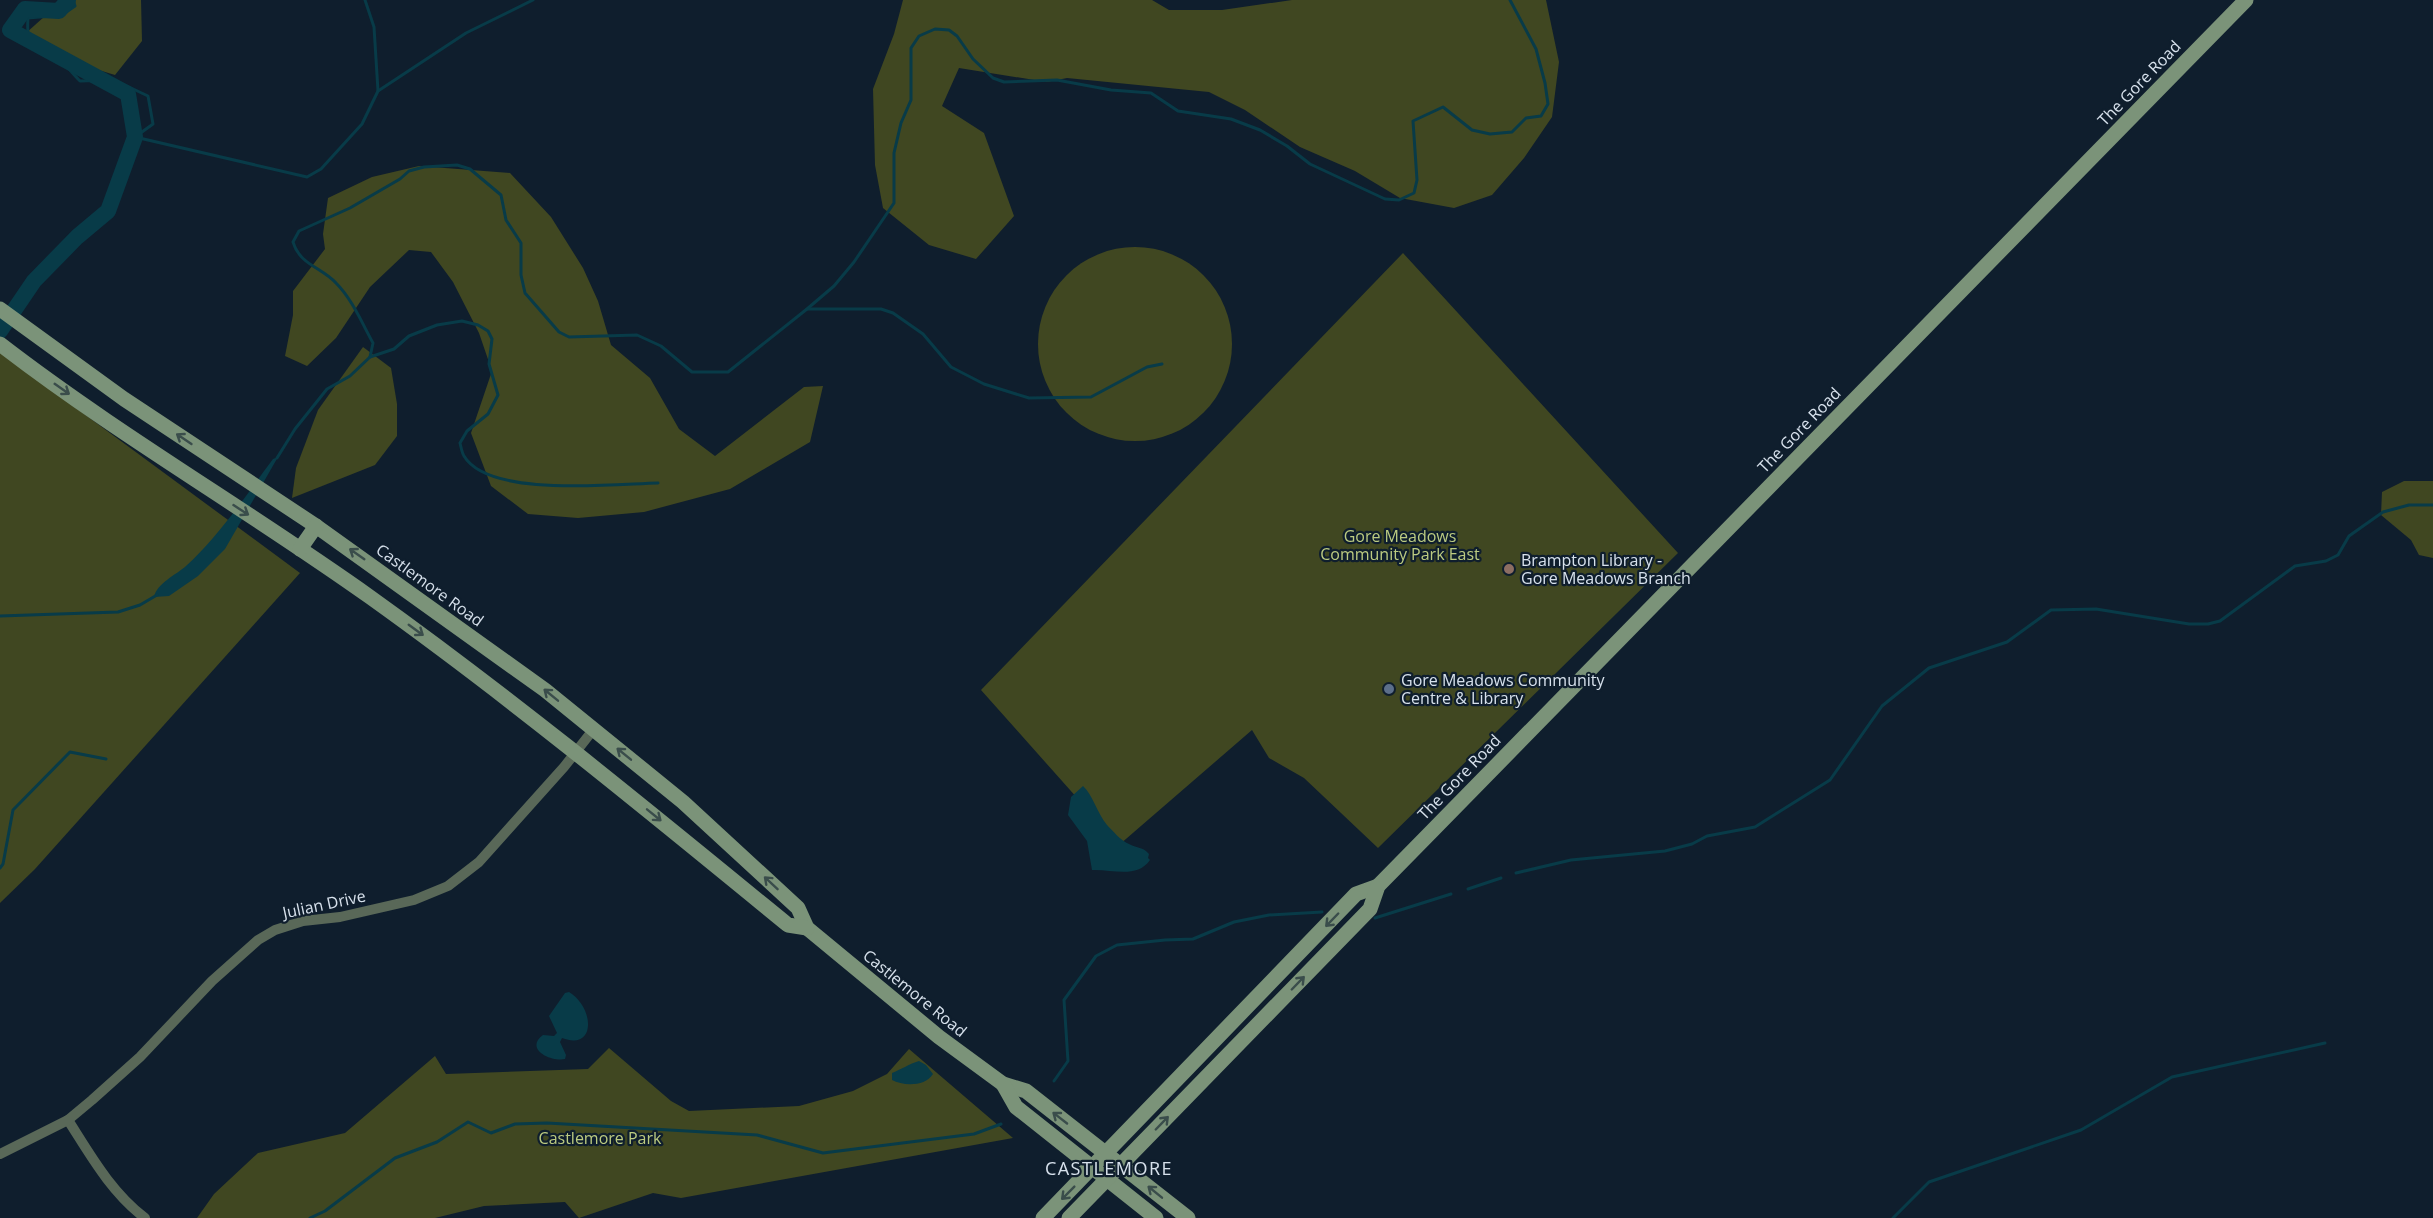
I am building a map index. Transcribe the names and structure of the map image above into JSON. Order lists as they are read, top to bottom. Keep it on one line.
{"streets":{"main road":["The Gore Road","Castlemore Road"],"street":["Julian Drive"]},"crossings":[["The Gore Road","Castlemore Road"],["Castlemore Road","Julian Drive"]],"districts":["CASTLEMORE"],"parks":["Gore Meadows Community Park East","Castlemore Park"],"places":["Brampton Library - Gore Meadows Branch","Gore Meadows Community Centre & Library"]}
